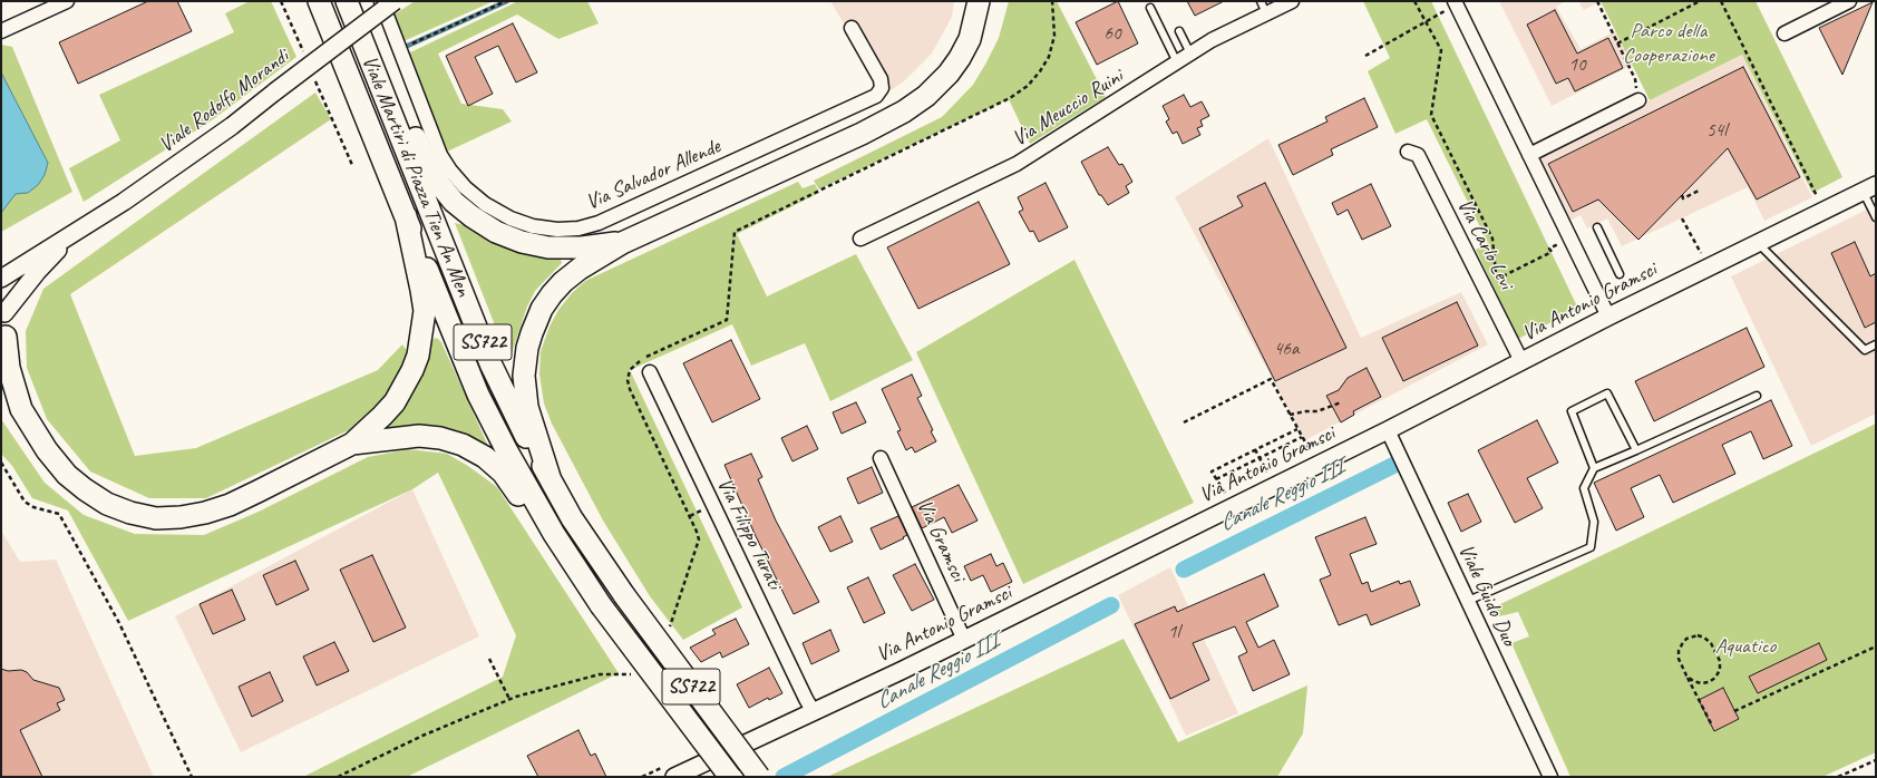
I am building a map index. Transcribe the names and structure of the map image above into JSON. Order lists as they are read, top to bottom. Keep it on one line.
{"streets":{"highway":["Viale Martiri di Piazza Tien An Men","SS722"],"street":["Viale Rodolfo Morandi","Via Meuccio Ruini","Via Salvador Allende","Via Carlo Levi","Via Antonio Gramsci","Via Filippo Turati","Via Gramsci","Viale Guido Duo"]},"crossings":[["Via Carlo Levi","Via Antonio Gramsci"],["Via Antonio Gramsci","Via Filippo Turati"],["Via Antonio Gramsci","Via Gramsci"],["Via Antonio Gramsci","Viale Guido Duo"]],"water":["Canale Reggio III"],"parks":["Parco della Cooperazione","Aquatico"],"house_numbers":["60","10","54l","46a","1l"]}
